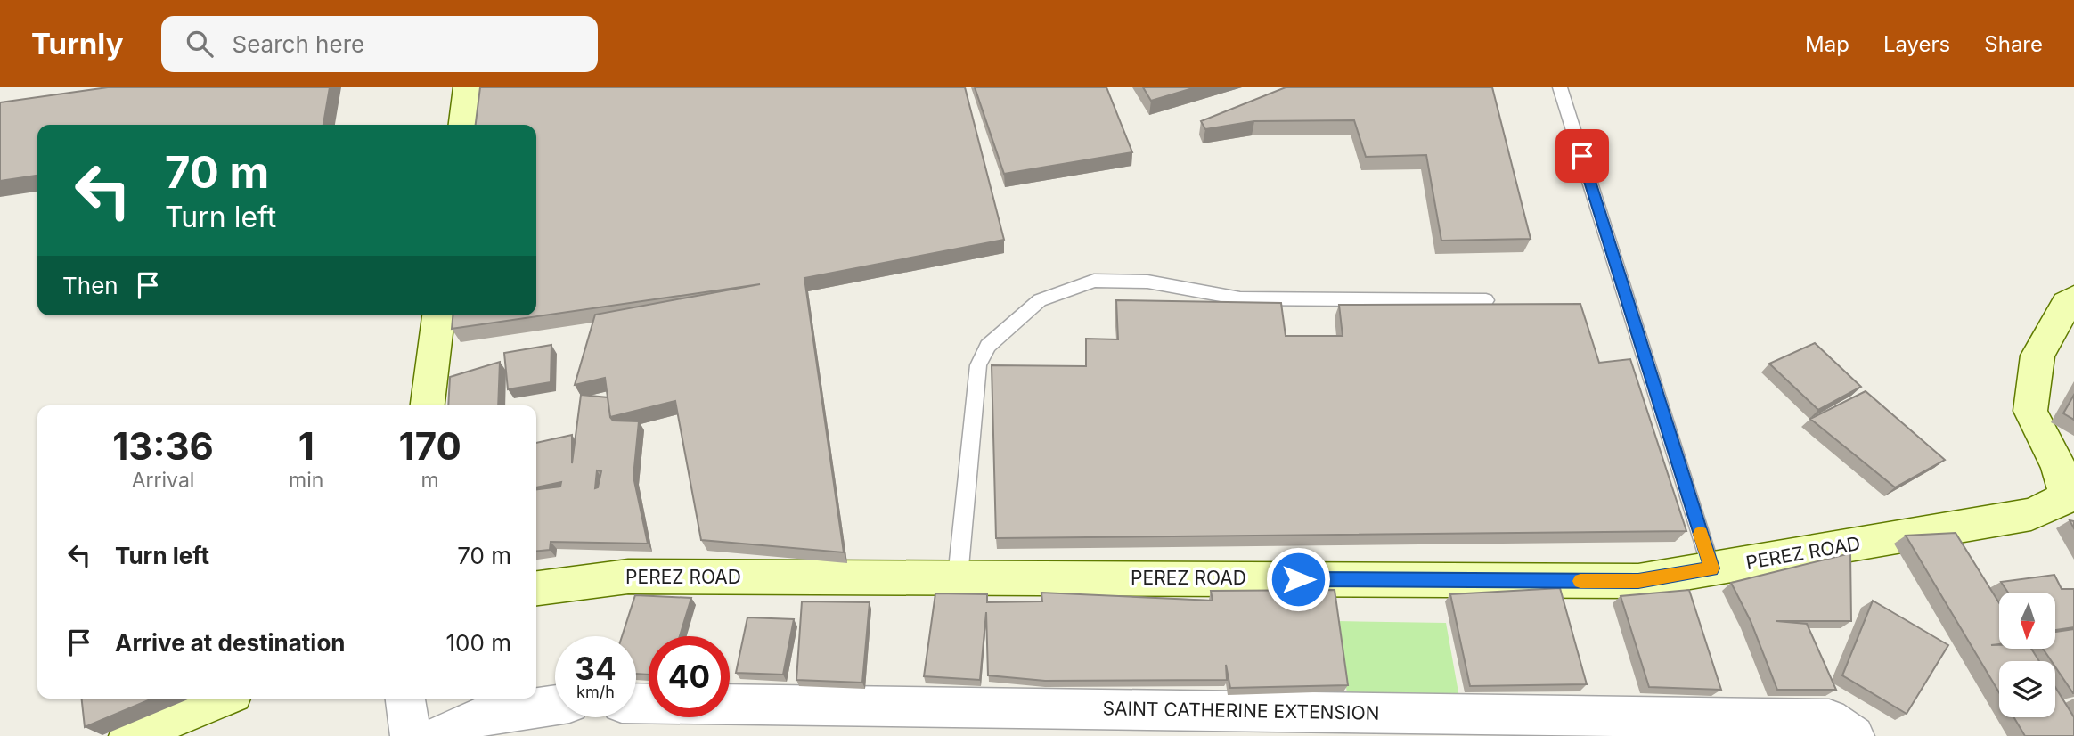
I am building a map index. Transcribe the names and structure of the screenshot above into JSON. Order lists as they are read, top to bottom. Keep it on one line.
{"streets":{"street":["PEREZ ROAD","SAINT CATHERINE EXTENSION"]},"north":"bottom","page":{"header":"Turnly","search":"Search here","nav":["Map","Layers","Share"],"turn":["70 m","Turn left"],"then":"Then","eta":["13:36","Arrival","1","min","170","m"],"list":[{"name":"Turn left","value":"70 m"},{"name":"Arrive at destination","value":"100 m"}],"speed":"34 km/h","limit":"40"}}
